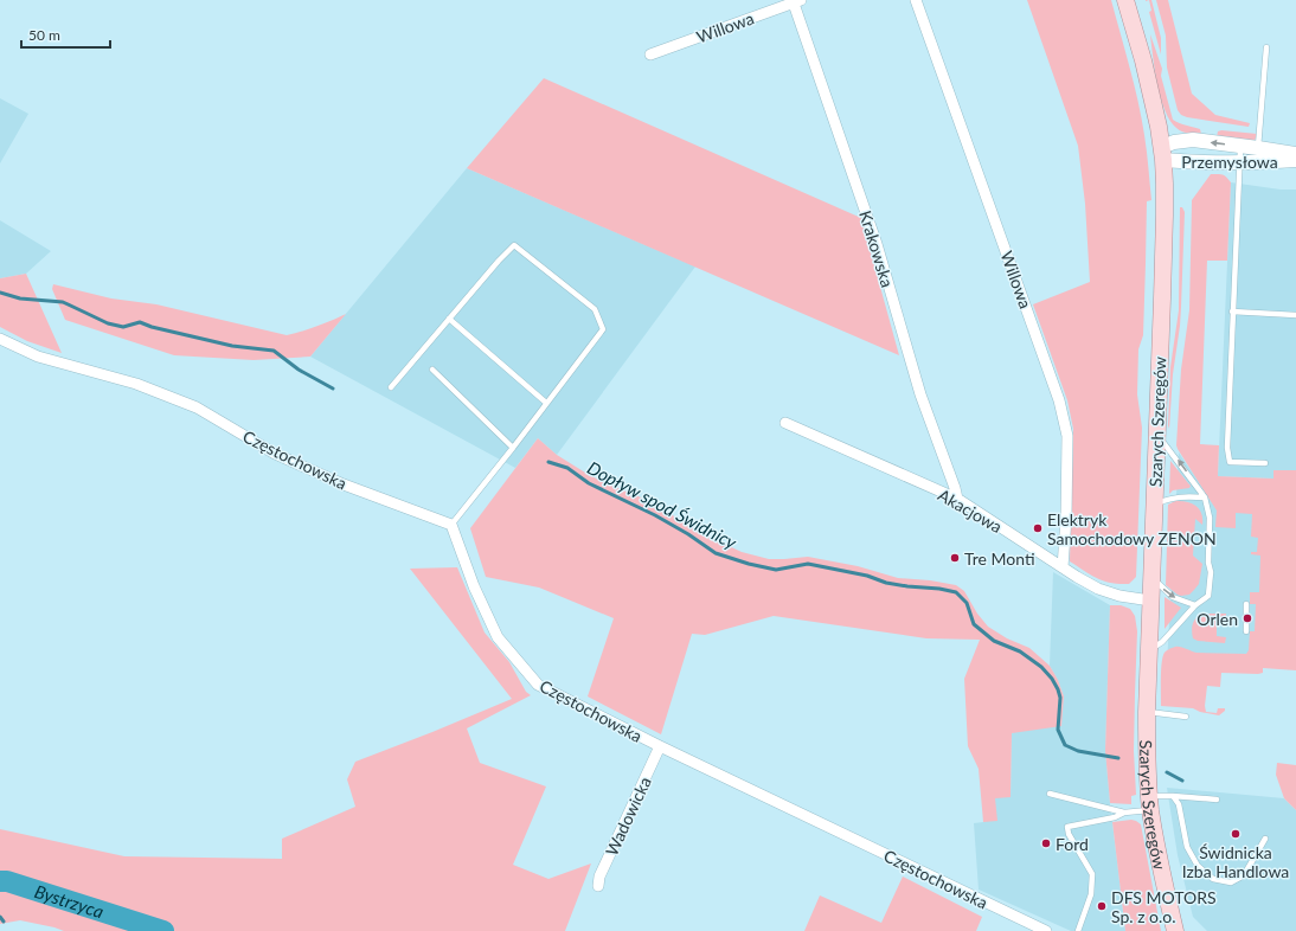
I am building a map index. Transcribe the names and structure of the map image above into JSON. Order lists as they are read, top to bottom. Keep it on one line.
{"streets":{"main road":["Przemysłowa","Szarych Szeregów"],"street":["Willowa","Krakowska","Częstochowska","Akacjowa","Wadowicka"]},"crossings":[["Willowa","Krakowska"],["Willowa","Akacjowa"],["Przemysłowa","Szarych Szeregów"],["Krakowska","Akacjowa"],["Szarych Szeregów","Akacjowa"],["Częstochowska","Wadowicka"]],"water":["Dopływ spod Świdnicy","Bystrzyca"],"places":["Elektryk Samochodowy ZENON","Tre Monti","Orlen","Świdnicka Izba Handlowa","Ford","DFS MOTORS Sp. z o.o."],"scale_bar":"50 m"}
